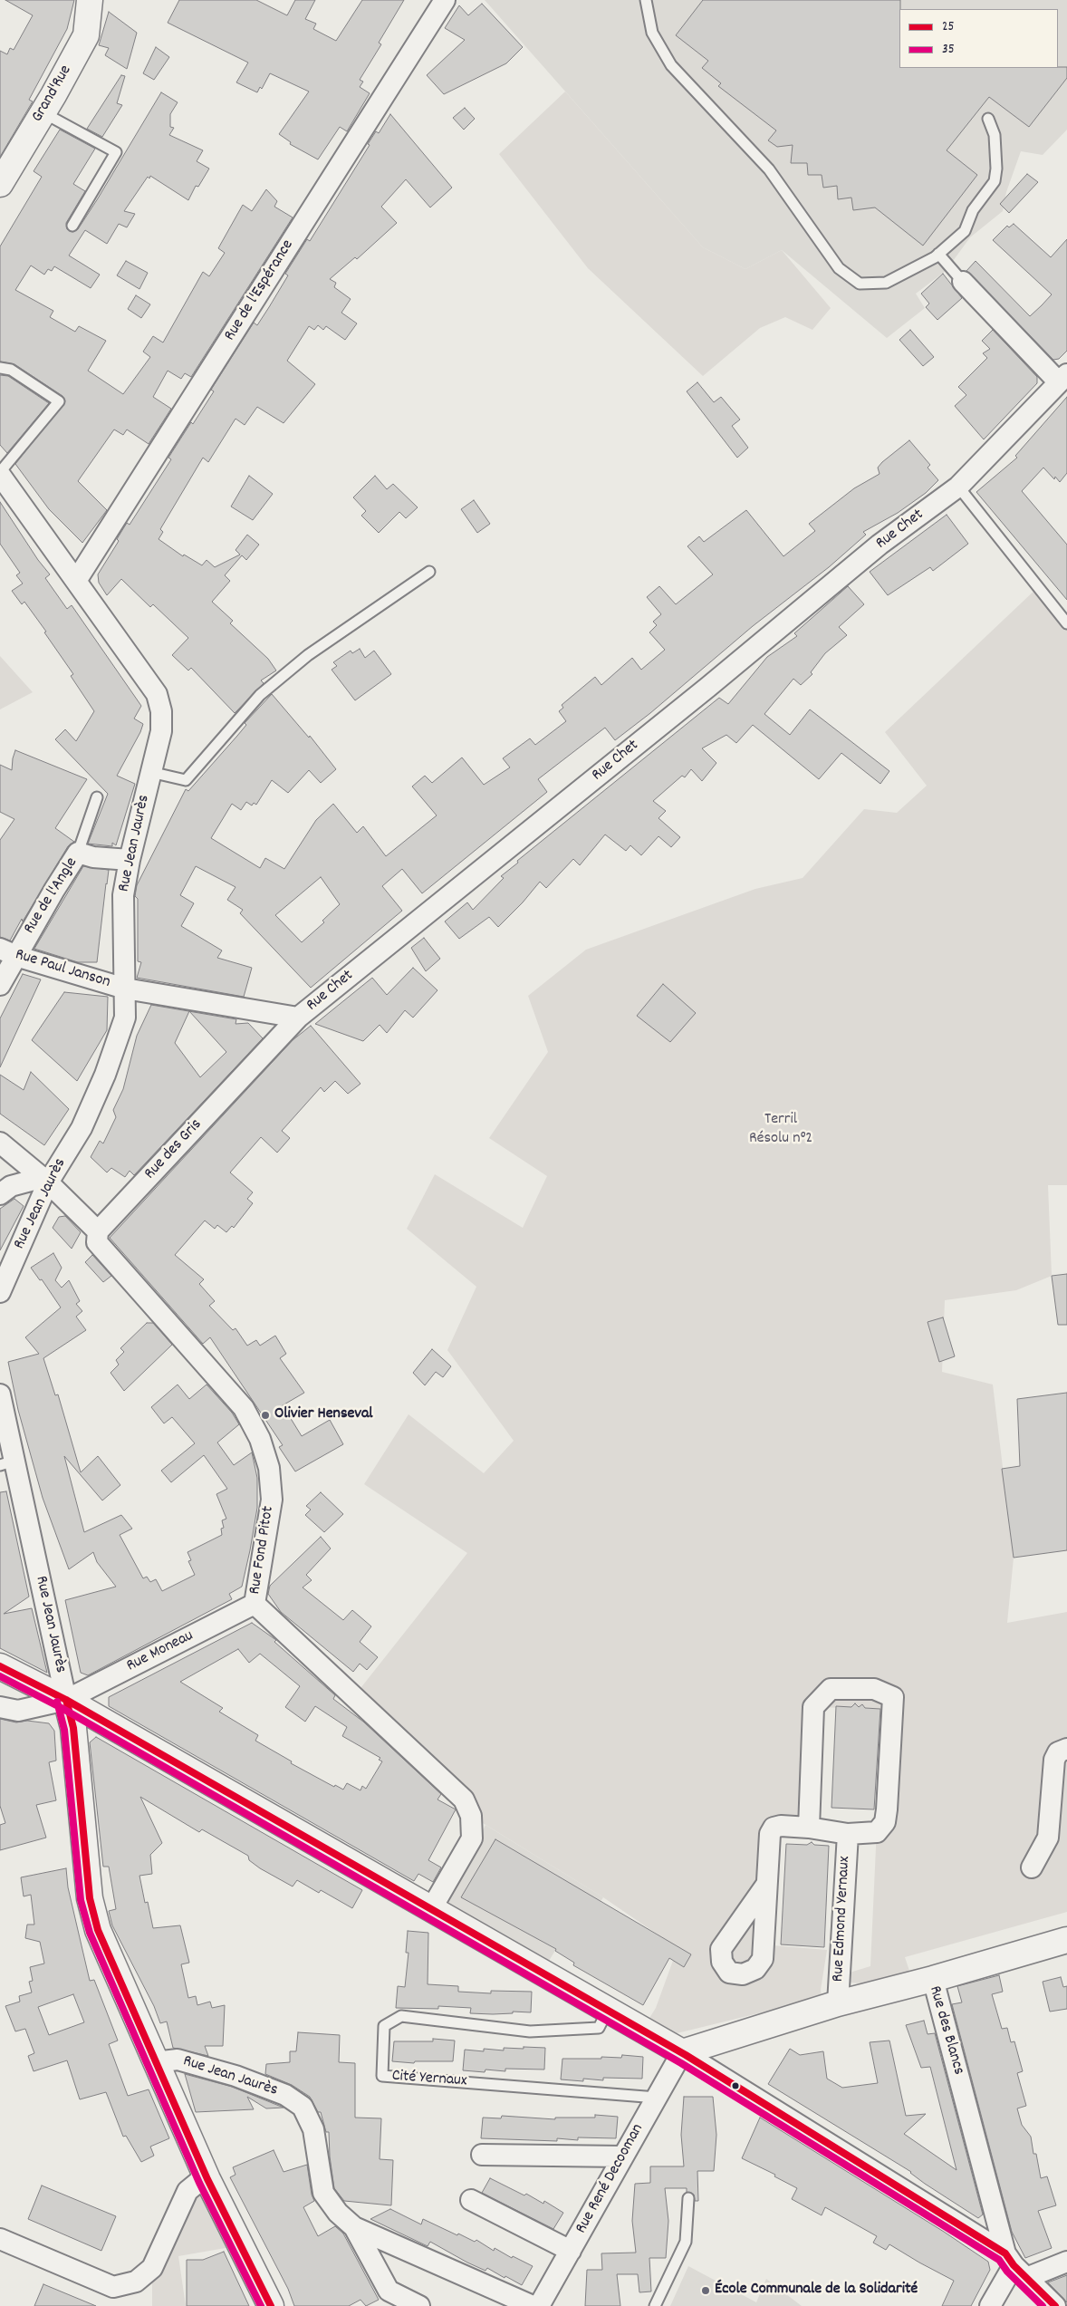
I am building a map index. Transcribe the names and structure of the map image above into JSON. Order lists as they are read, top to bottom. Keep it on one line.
{"streets":{"street":["Grand'Rue","Rue de l'Espérance","Rue Chet","Rue Jean Jaurès","Rue de l'Angle","Rue Paul Janson","Rue des Gris","Rue Fond Pitot","Rue Moneau","Rue Edmond Yernaux","Rue des Blancs","Rue René Decooman"],"lane":["Cité Yernaux"]},"crossings":[["Rue de l'Espérance","Rue Jean Jaurès"],["Rue Chet","Rue Jean Jaurès"],["Rue Chet","Rue Paul Janson"],["Rue Chet","Rue des Gris"],["Rue Jean Jaurès","Rue de l'Angle"],["Rue Jean Jaurès","Rue Paul Janson"],["Rue Jean Jaurès","Rue Moneau"],["Rue de l'Angle","Rue Paul Janson"],["Rue des Gris","Rue Fond Pitot"],["Rue Fond Pitot","Rue Moneau"],["Rue Edmond Yernaux","Rue des Blancs"],["Rue des Blancs","Rue René Decooman"],["Cité Yernaux","Rue René Decooman"]],"parks":["Terril Résolu n°2"],"places":["Olivier Henseval","École Communale de la Solidarité"],"lines":["transit line 25","transit line 35"],"legend":["25","35"]}
